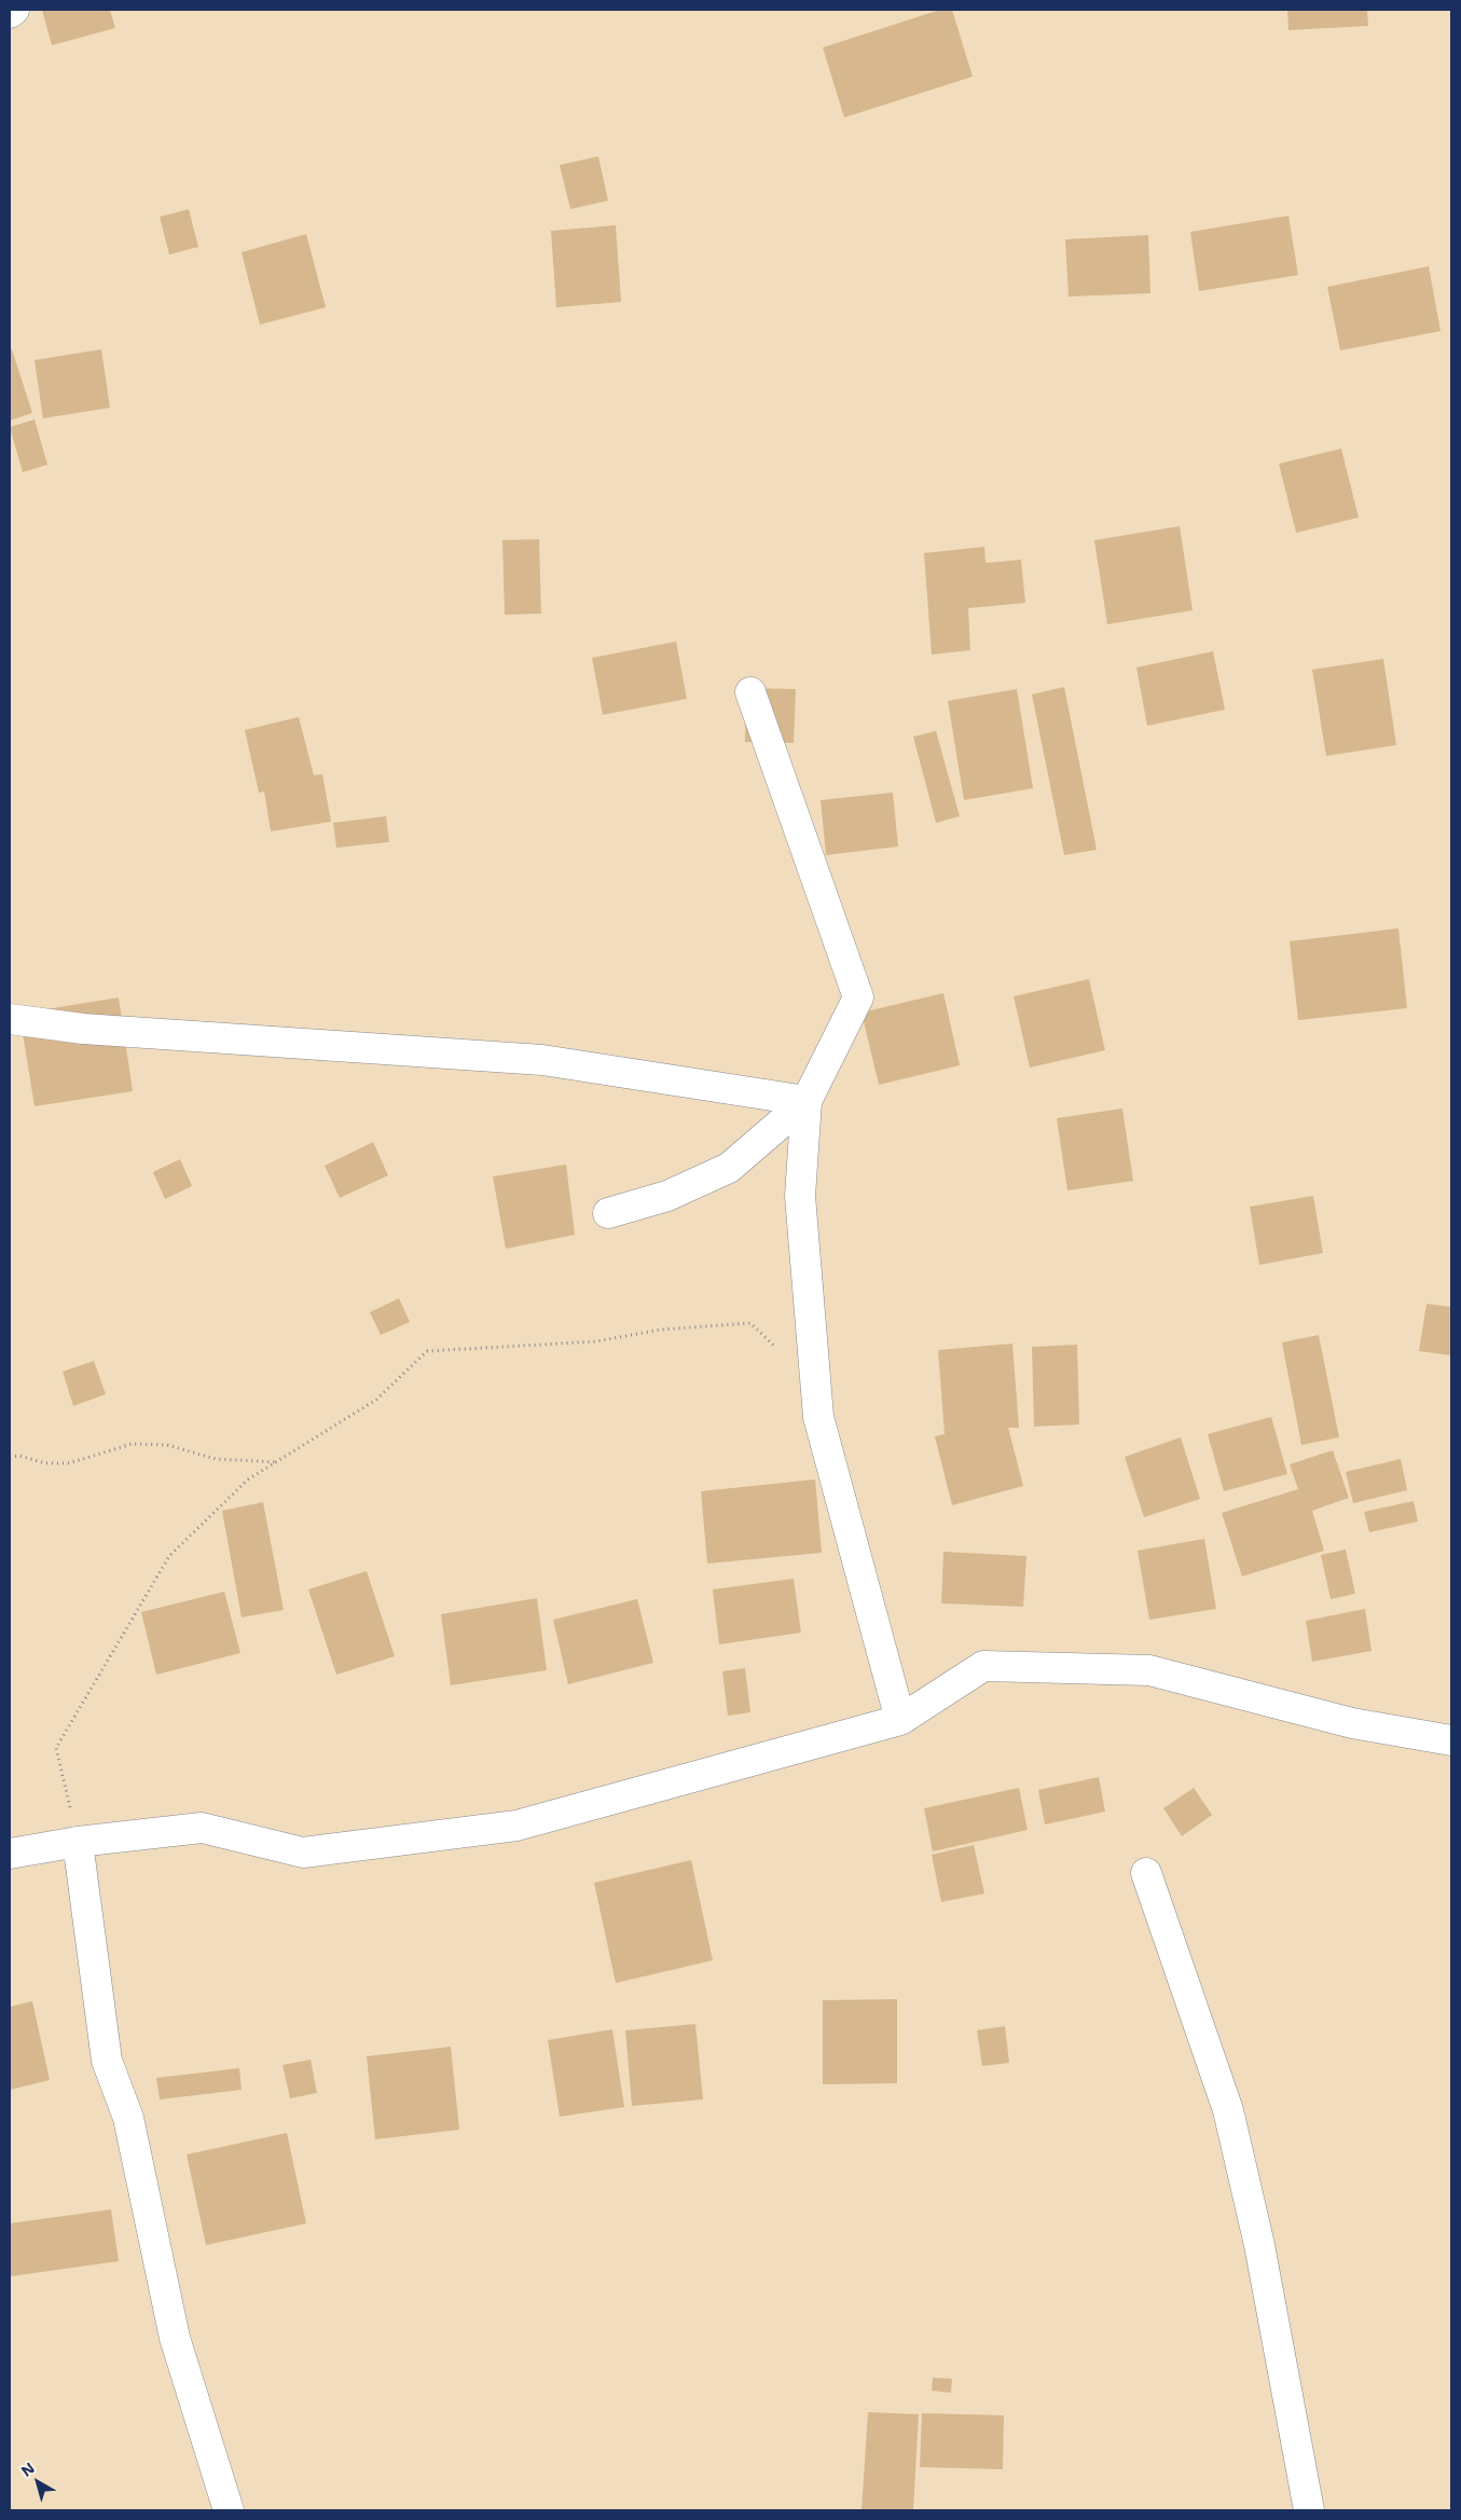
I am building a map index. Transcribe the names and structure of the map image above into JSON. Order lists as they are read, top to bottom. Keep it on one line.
{"north":"top left"}
